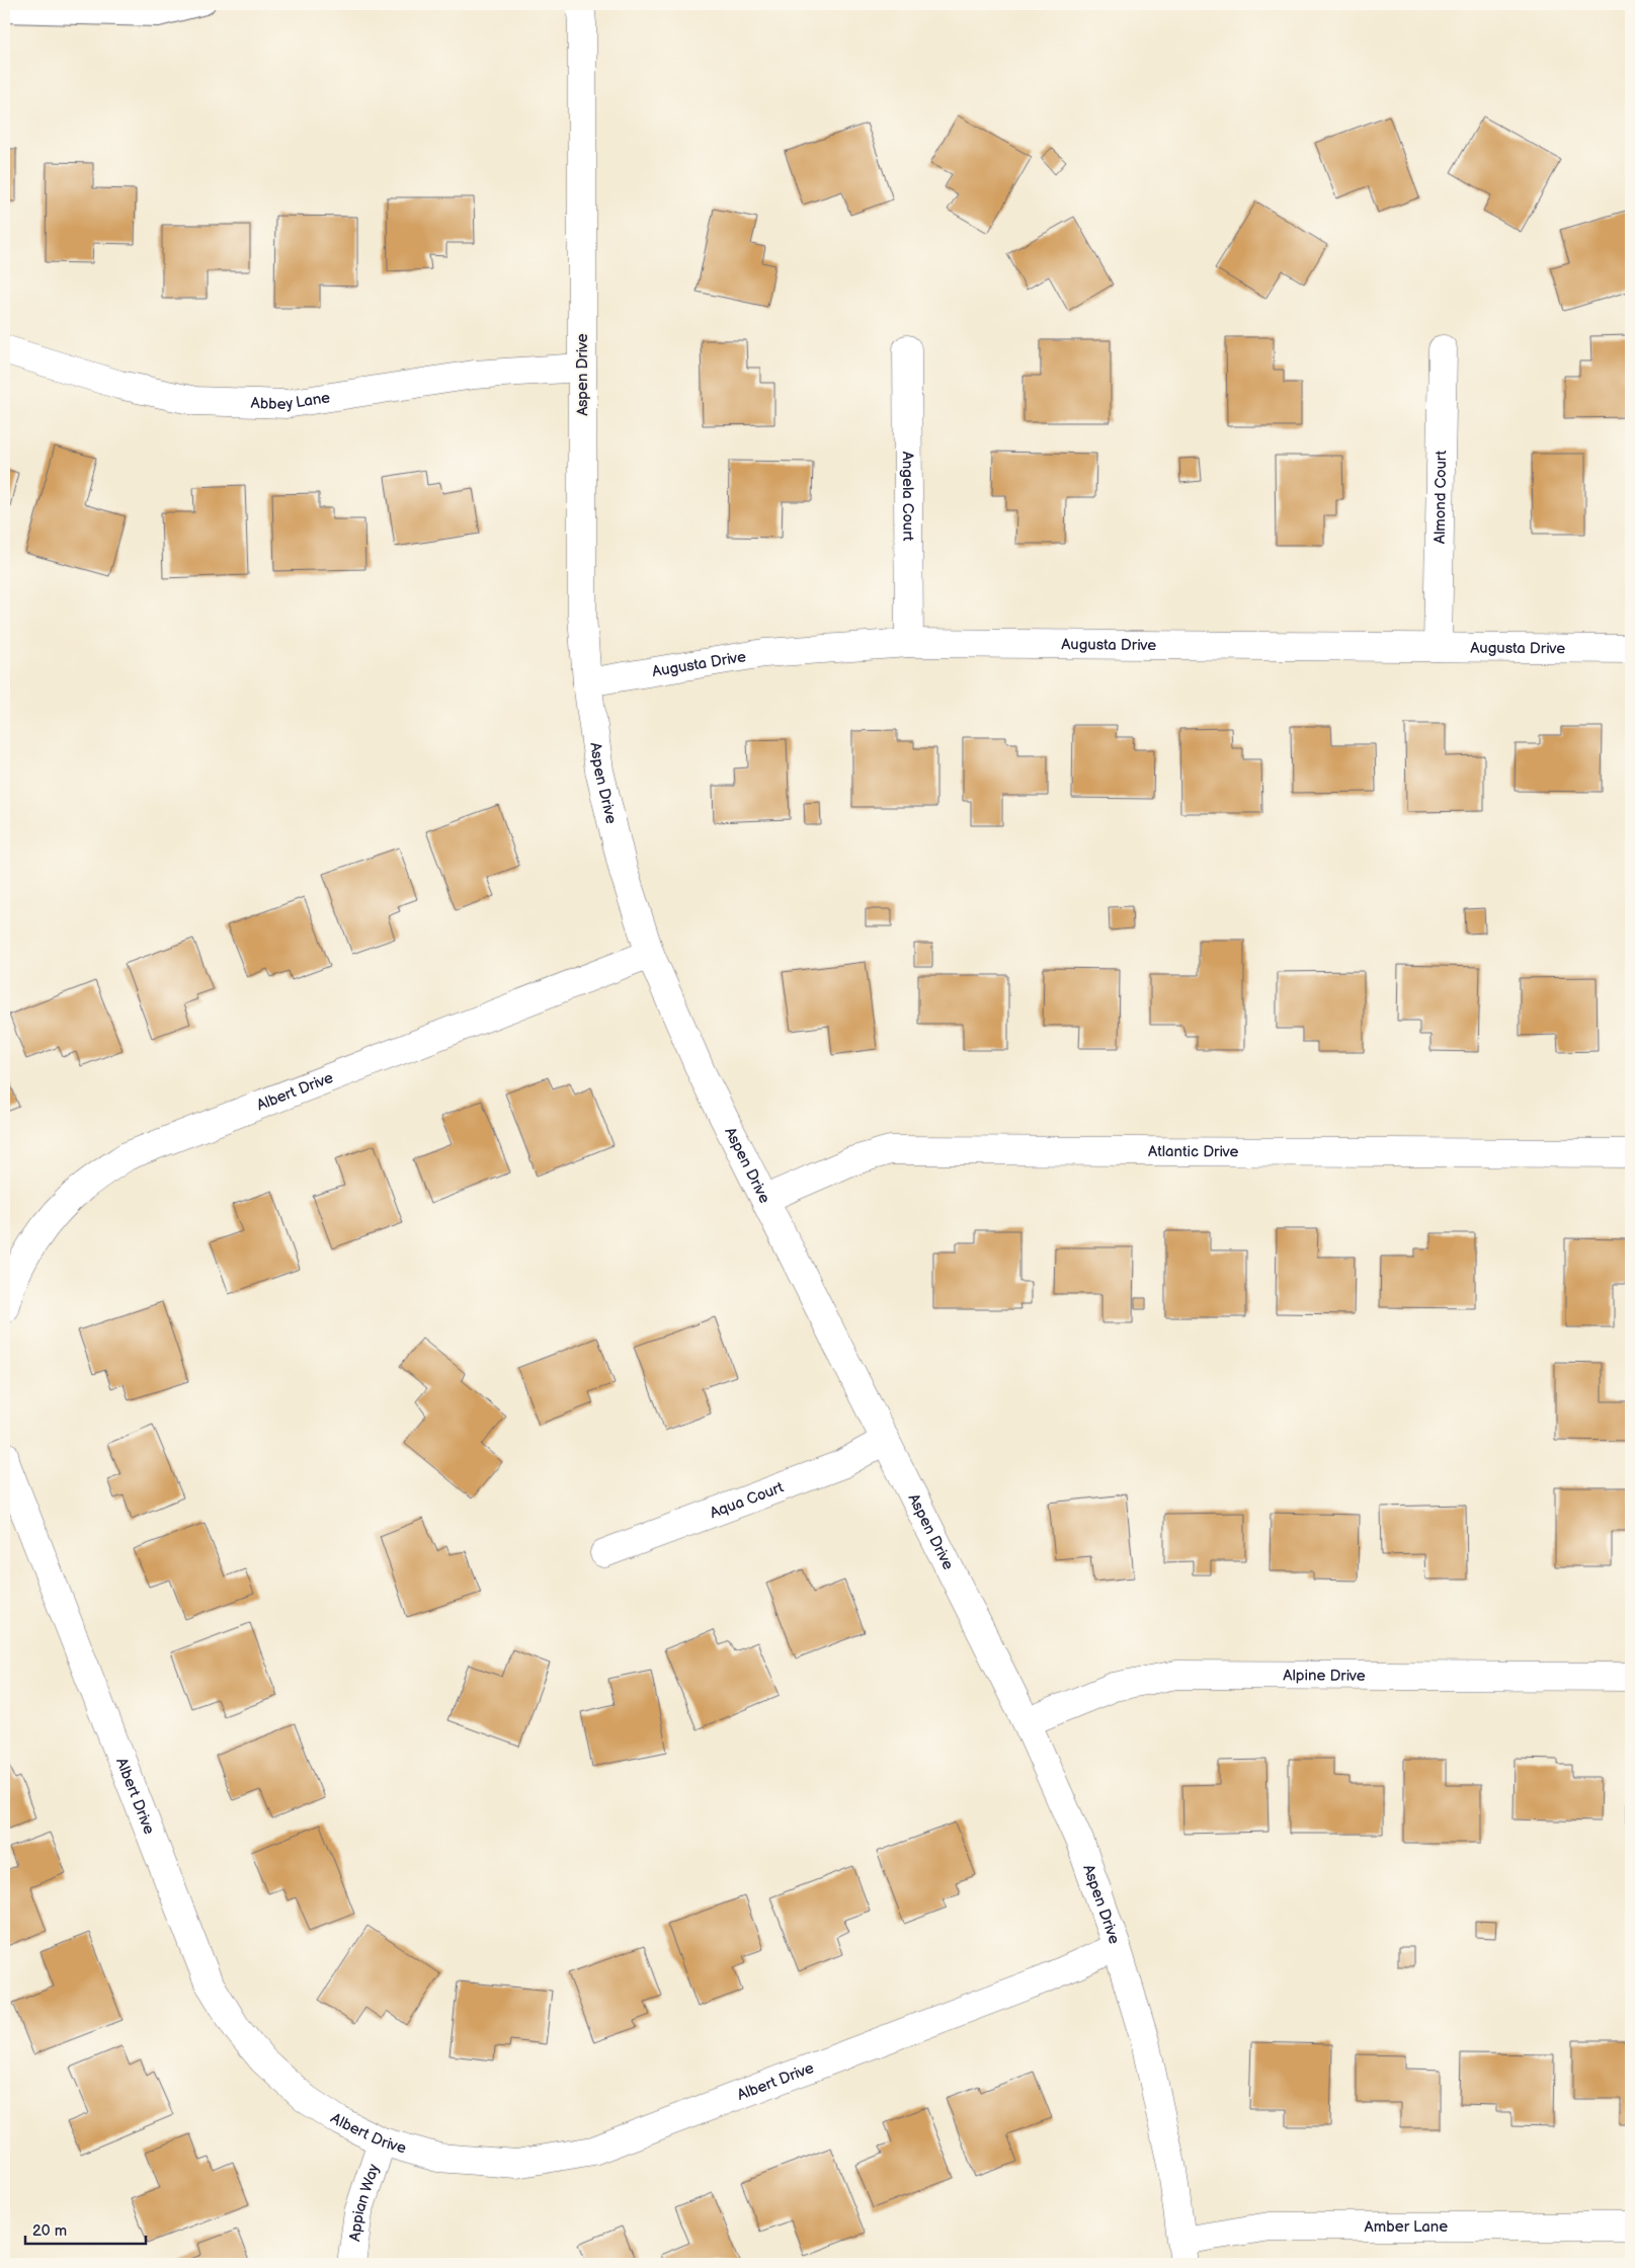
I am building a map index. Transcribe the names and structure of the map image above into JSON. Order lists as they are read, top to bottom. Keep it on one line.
{"streets":{"street":["Aspen Drive","Abbey Lane","Angela Court","Almond Court","Augusta Drive","Albert Drive","Atlantic Drive","Aqua Court","Alpine Drive","Appian Way","Amber Lane"]},"crossings":[["Aspen Drive","Abbey Lane"],["Aspen Drive","Augusta Drive"],["Aspen Drive","Albert Drive"],["Aspen Drive","Atlantic Drive"],["Aspen Drive","Aqua Court"],["Aspen Drive","Alpine Drive"],["Aspen Drive","Amber Lane"],["Angela Court","Augusta Drive"],["Almond Court","Augusta Drive"],["Albert Drive","Appian Way"]],"scale_bar":"20 m"}
